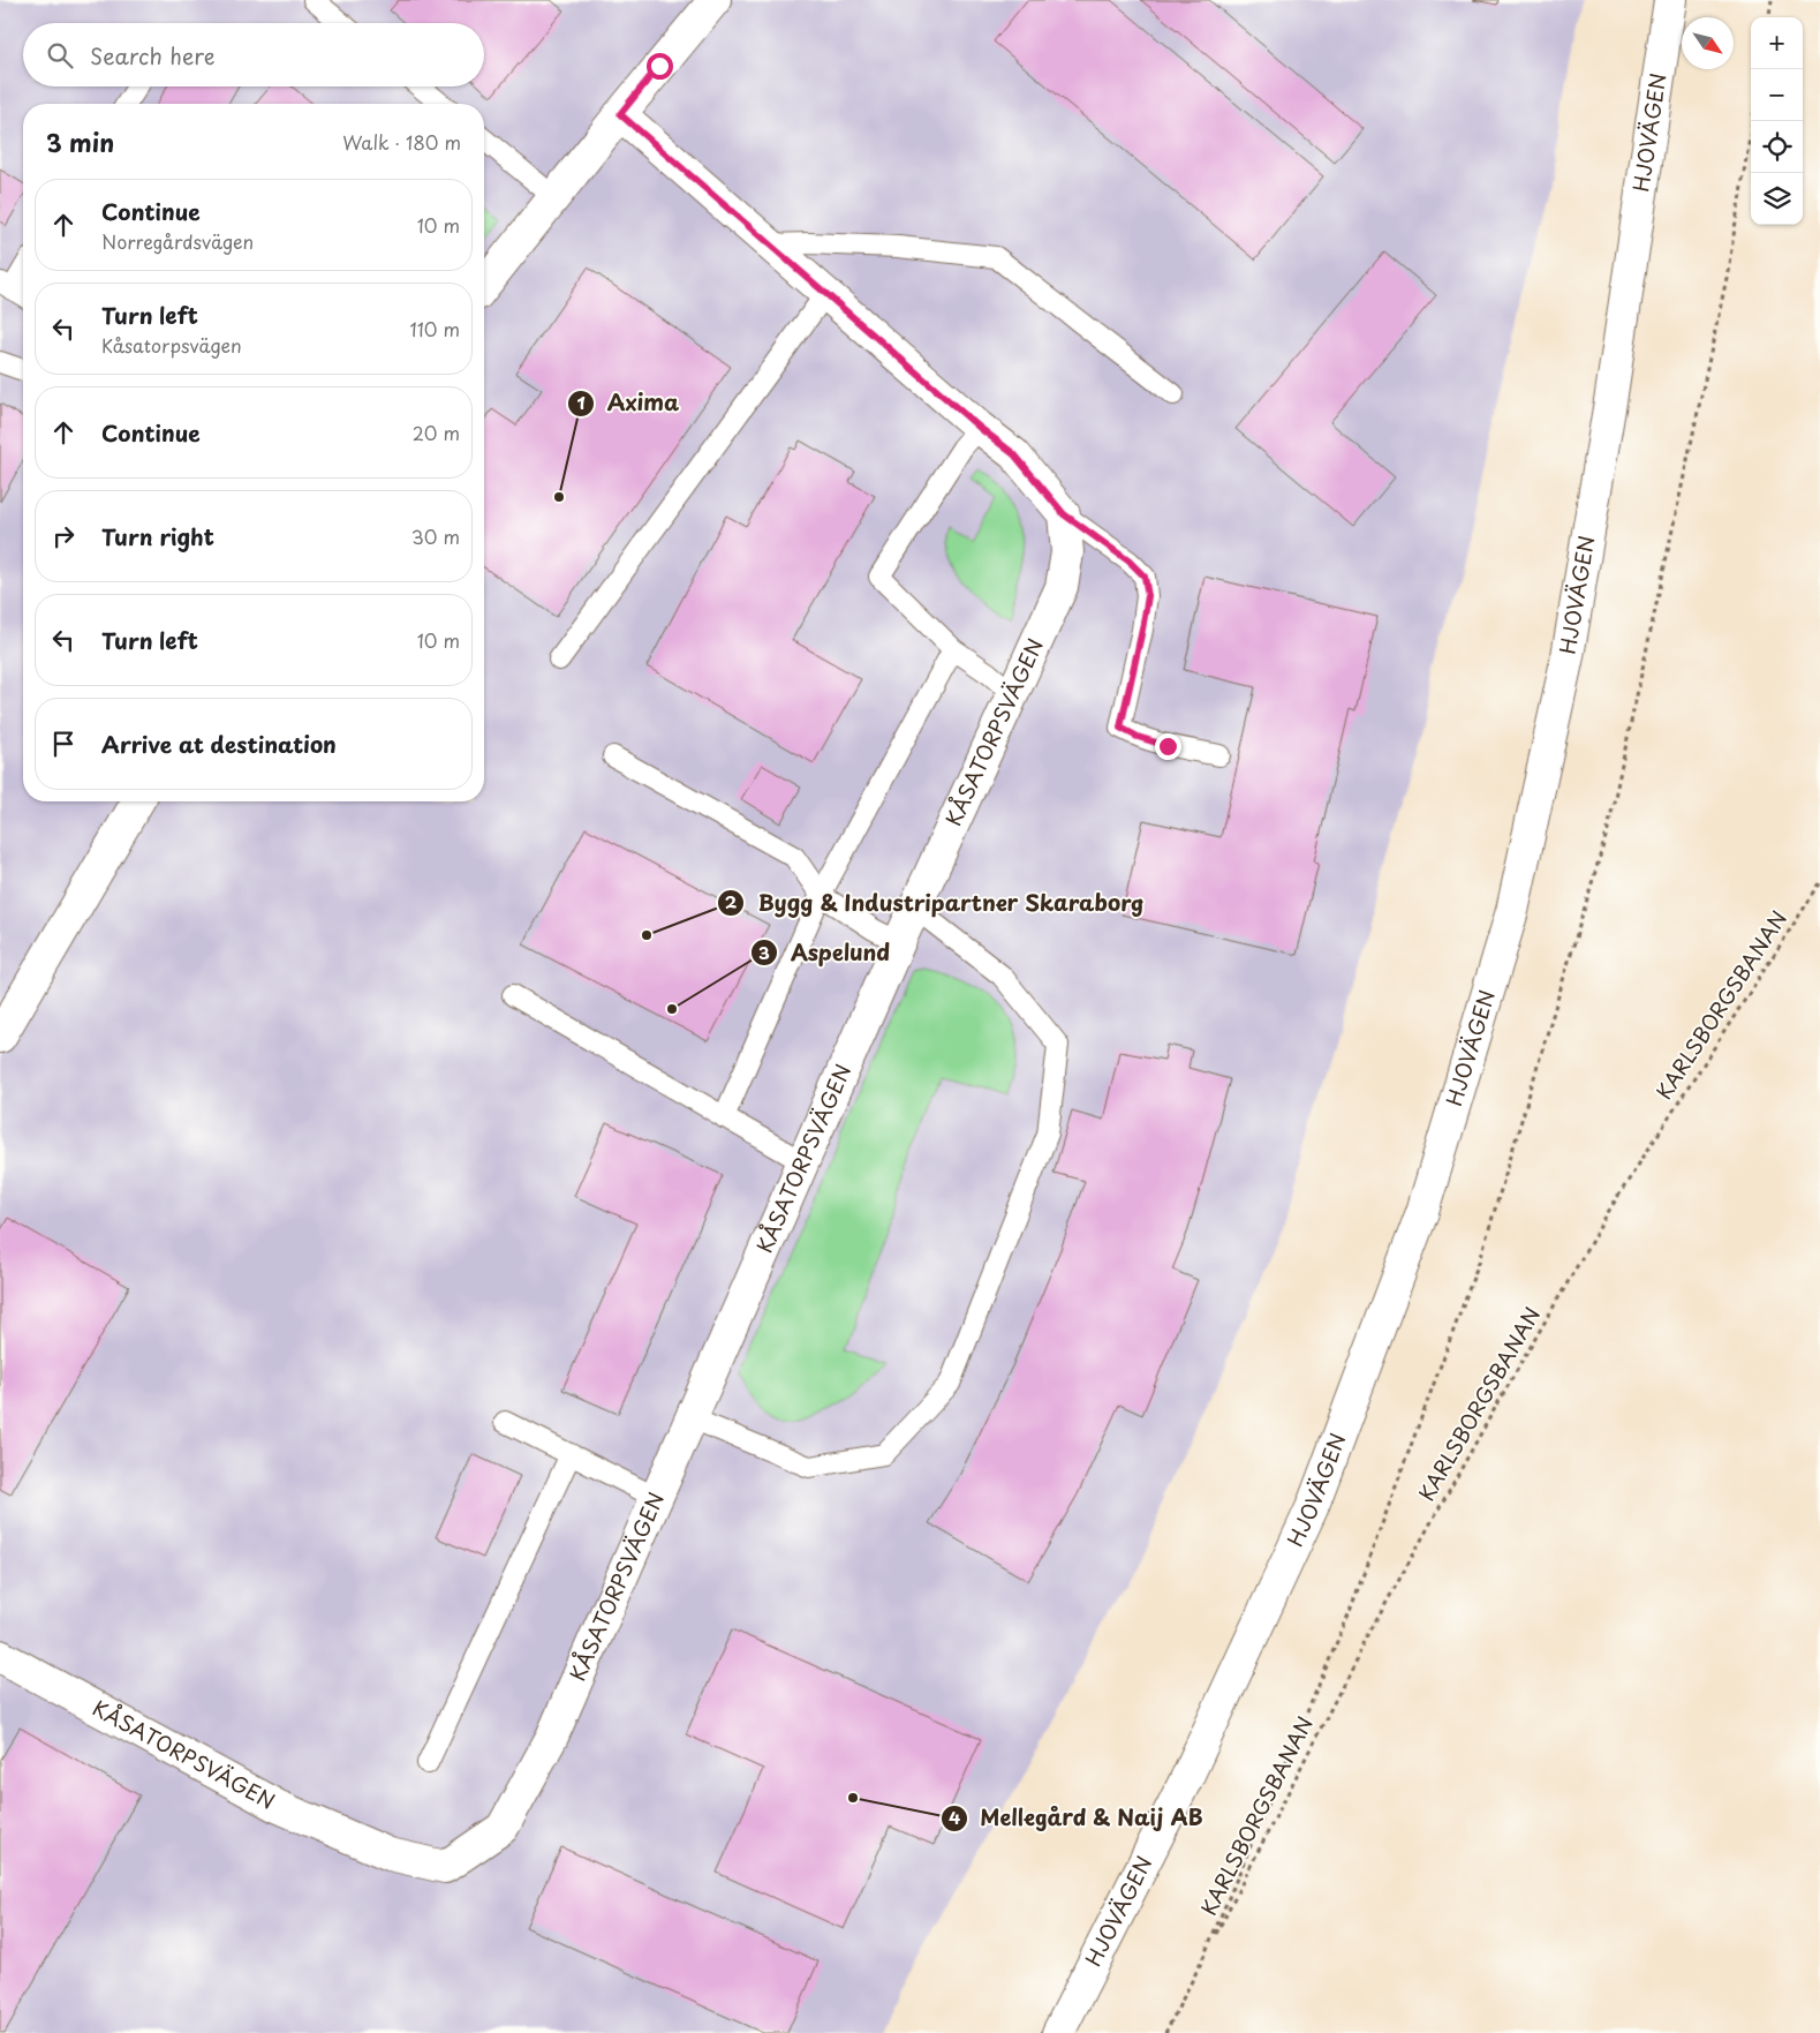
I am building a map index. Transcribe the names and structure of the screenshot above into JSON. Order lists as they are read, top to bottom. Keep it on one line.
{"streets":{"street":["HJOVÄGEN","KÅSATORPSVÄGEN"],"path":["KARLSBORGSBANAN"]},"places":["Axima","Bygg & Industripartner Skaraborg","Aspelund","Mellegård & Naij AB"],"north":"bottom right","page":{"map_buttons":["+","−"],"search":"Search here","heading":["3 min","Walk · 180 m"],"list":[["Continue","Norregårdsvägen","10 m"],["Turn left","Kåsatorpsvägen","110 m"],["Continue","20 m"],["Turn right","30 m"],["Turn left","10 m"],"Arrive at destination"]}}
